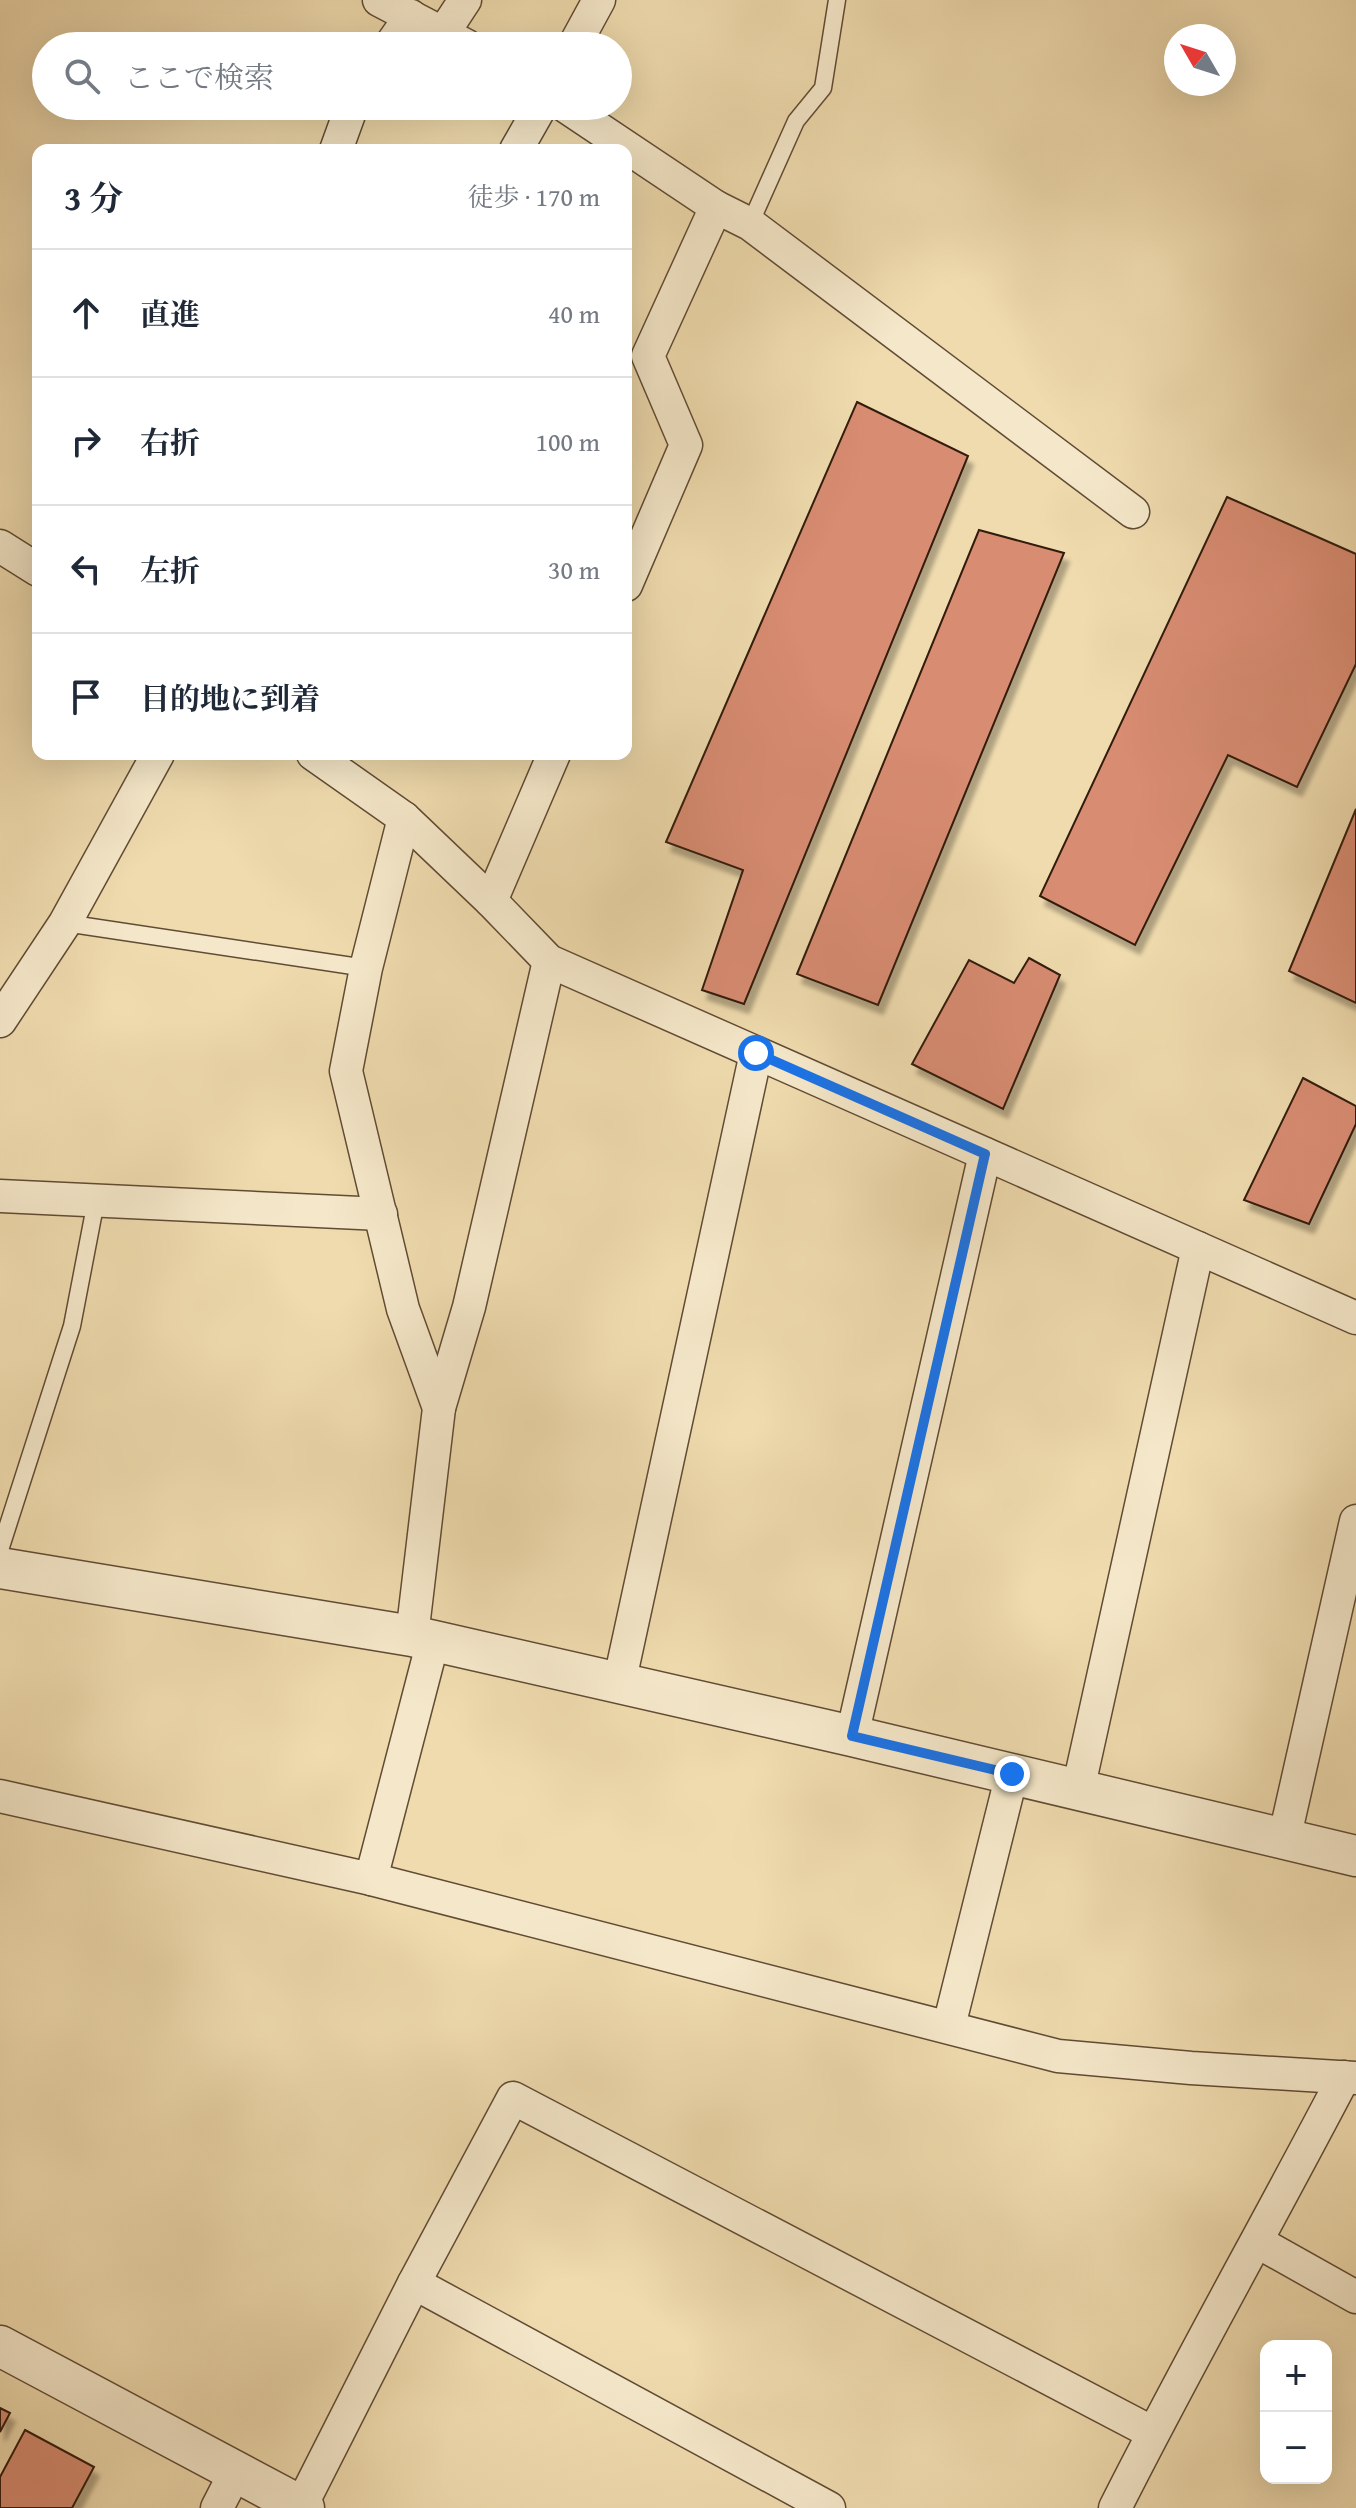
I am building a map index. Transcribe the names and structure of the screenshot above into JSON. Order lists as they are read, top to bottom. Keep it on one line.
{"north":"top left","page":{"search":"ここで検索","heading":["3 分","徒歩 · 170 m"],"list":[["直進","40 m"],["右折","100 m"],["左折","30 m"],"目的地に到着"],"map_buttons":["+","−"]}}
